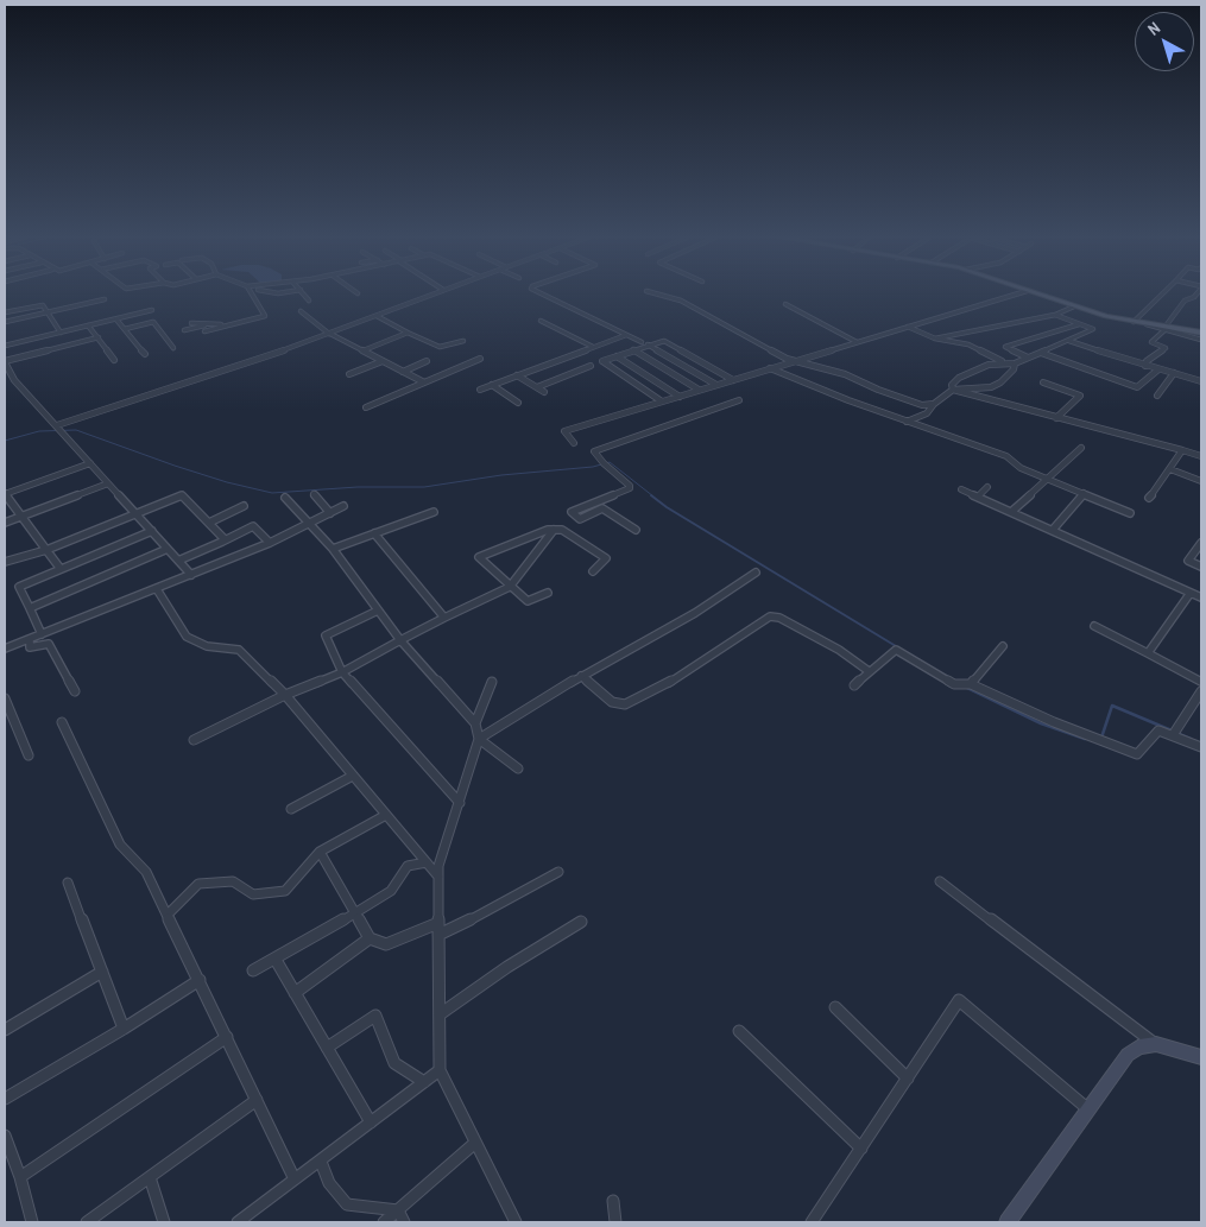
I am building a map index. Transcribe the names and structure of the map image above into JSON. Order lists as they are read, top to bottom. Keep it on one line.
{"north":"top left"}
